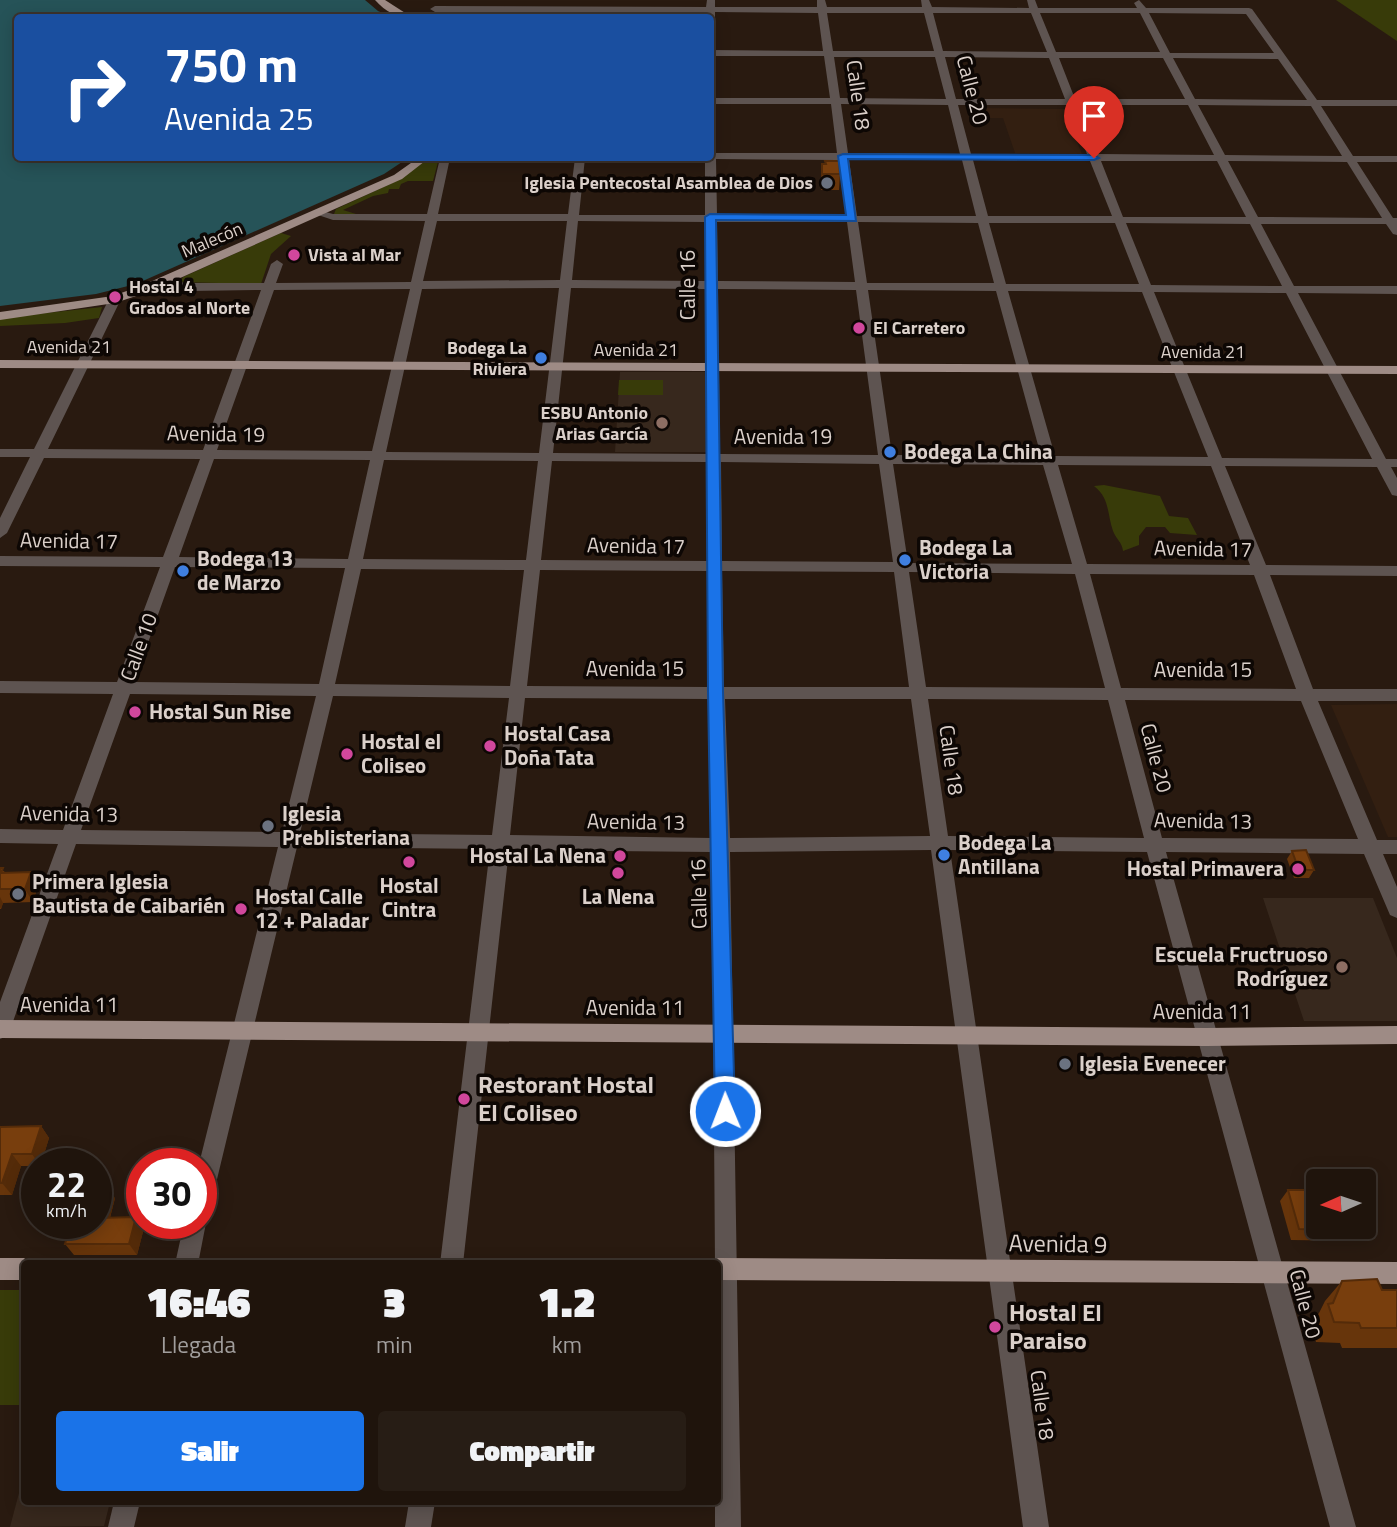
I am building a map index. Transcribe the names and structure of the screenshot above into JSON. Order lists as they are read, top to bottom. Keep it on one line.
{"streets":{"main road":["Malecón","Avenida 21","Avenida 11","Avenida 9"],"street":["Calle 20","Calle 18","Calle 16","Avenida 19","Avenida 17","Calle 10","Avenida 15","Avenida 13"]},"crossings":[["Calle 20","Avenida 21"],["Calle 20","Avenida 19"],["Calle 20","Avenida 17"],["Calle 20","Avenida 15"],["Calle 20","Avenida 13"],["Calle 20","Avenida 11"],["Calle 20","Avenida 9"],["Calle 18","Avenida 21"],["Calle 18","Avenida 19"],["Calle 18","Avenida 17"],["Calle 18","Avenida 15"],["Calle 18","Avenida 13"],["Calle 18","Avenida 11"],["Calle 18","Avenida 9"],["Calle 16","Avenida 21"],["Calle 16","Avenida 19"],["Calle 16","Avenida 17"],["Calle 16","Avenida 15"],["Calle 16","Avenida 13"],["Calle 16","Avenida 11"],["Calle 16","Avenida 9"],["Avenida 21","Calle 10"],["Avenida 19","Calle 10"],["Avenida 17","Calle 10"],["Calle 10","Avenida 15"],["Calle 10","Avenida 13"],["Calle 10","Avenida 11"]],"places":["Iglesia Pentecostal Asamblea de Dios","Vista al Mar","Hostal 4 Grados al Norte","El Carretero","Bodega La Riviera","ESBU Antonio Arias García","Bodega La China","Bodega La Victoria","Bodega 13 de Marzo","Hostal Sun Rise","Hostal Casa Doña Tata","Hostal el Coliseo","Iglesia Preblisteriana","Bodega La Antillana","Hostal La Nena","Hostal Cintra","Hostal Primavera","La Nena","Primera Iglesia Bautista de Caibarién","Hostal Calle 12 + Paladar","Escuela Fructruoso Rodríguez","Iglesia Evenecer","Restorant Hostal El Coliseo","Hostal El Paraiso"],"north":"left","page":{"turn":["750 m","Avenida 25"],"speed":"22 km/h","limit":"30","eta":["16:46","Llegada","3","min","1.2","km"],"buttons":["Salir","Compartir"]}}
